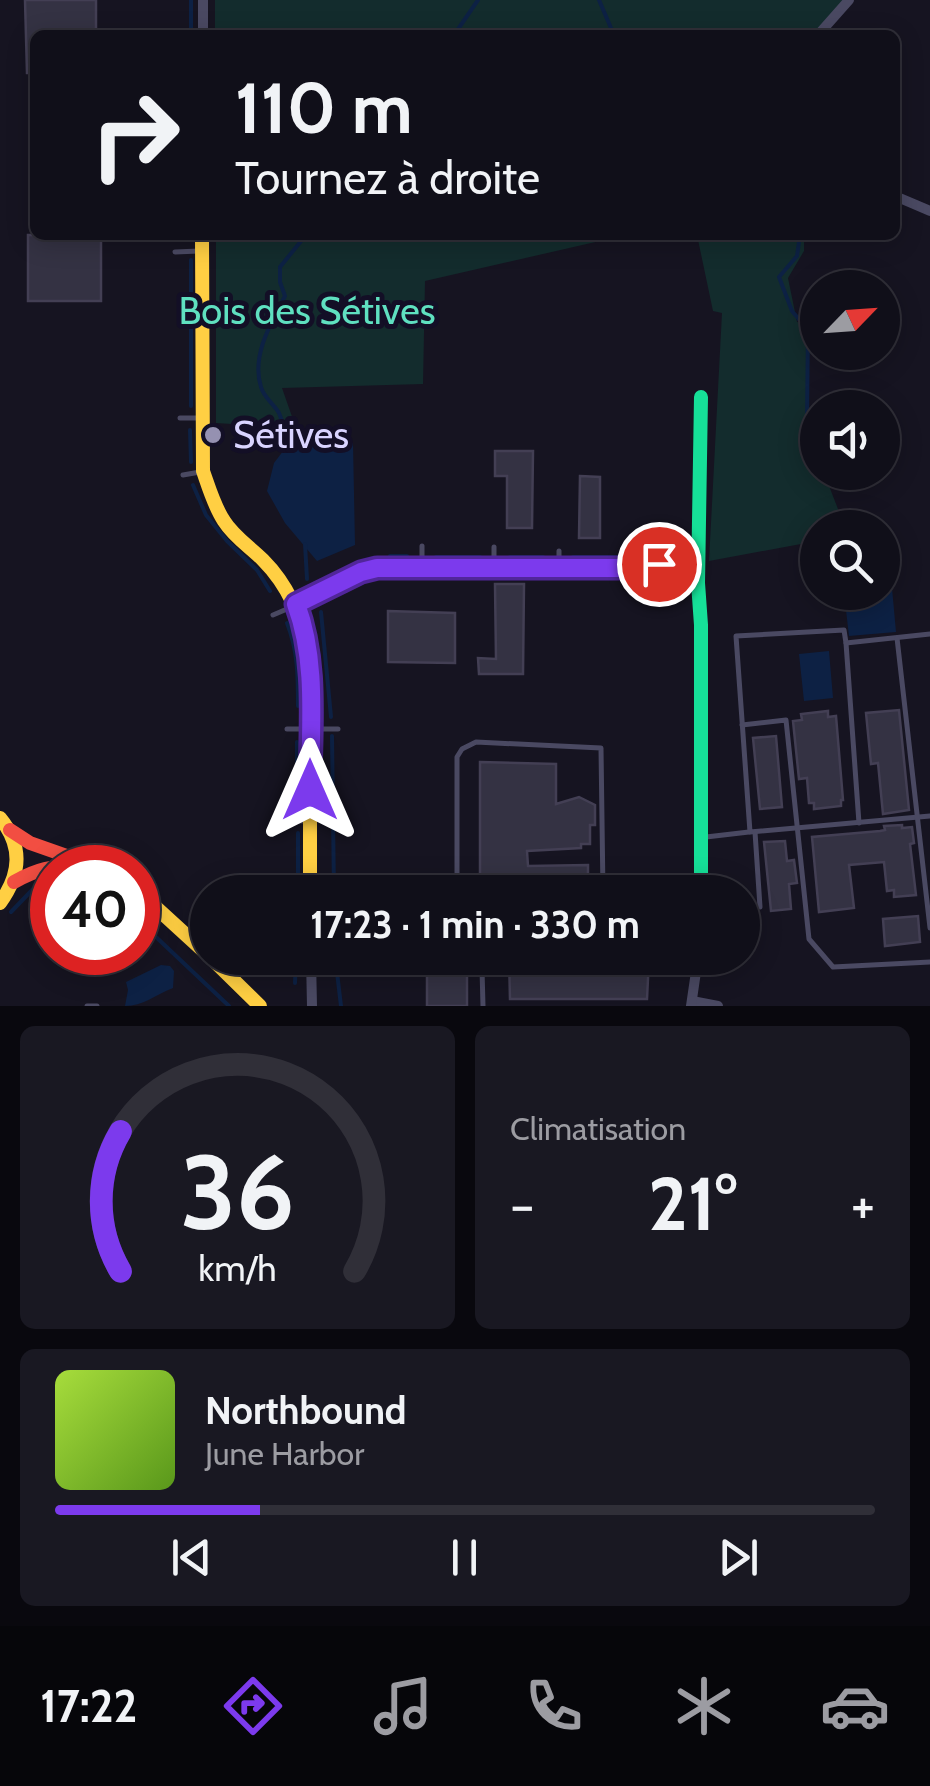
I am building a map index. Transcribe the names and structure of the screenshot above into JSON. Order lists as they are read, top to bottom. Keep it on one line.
{"parks":["Bois des Sétives"],"places":["Sétives"],"north":"top right","page":{"turn":["110 m","Tournez à droite"],"limit":"40","trip":"17:23 · 1 min · 330 m","tile":"Climatisation","heat":["−","21°","+"],"song":["Northbound","June Harbor"],"tabs":"17:22","gauge":["36","km/h"]}}
